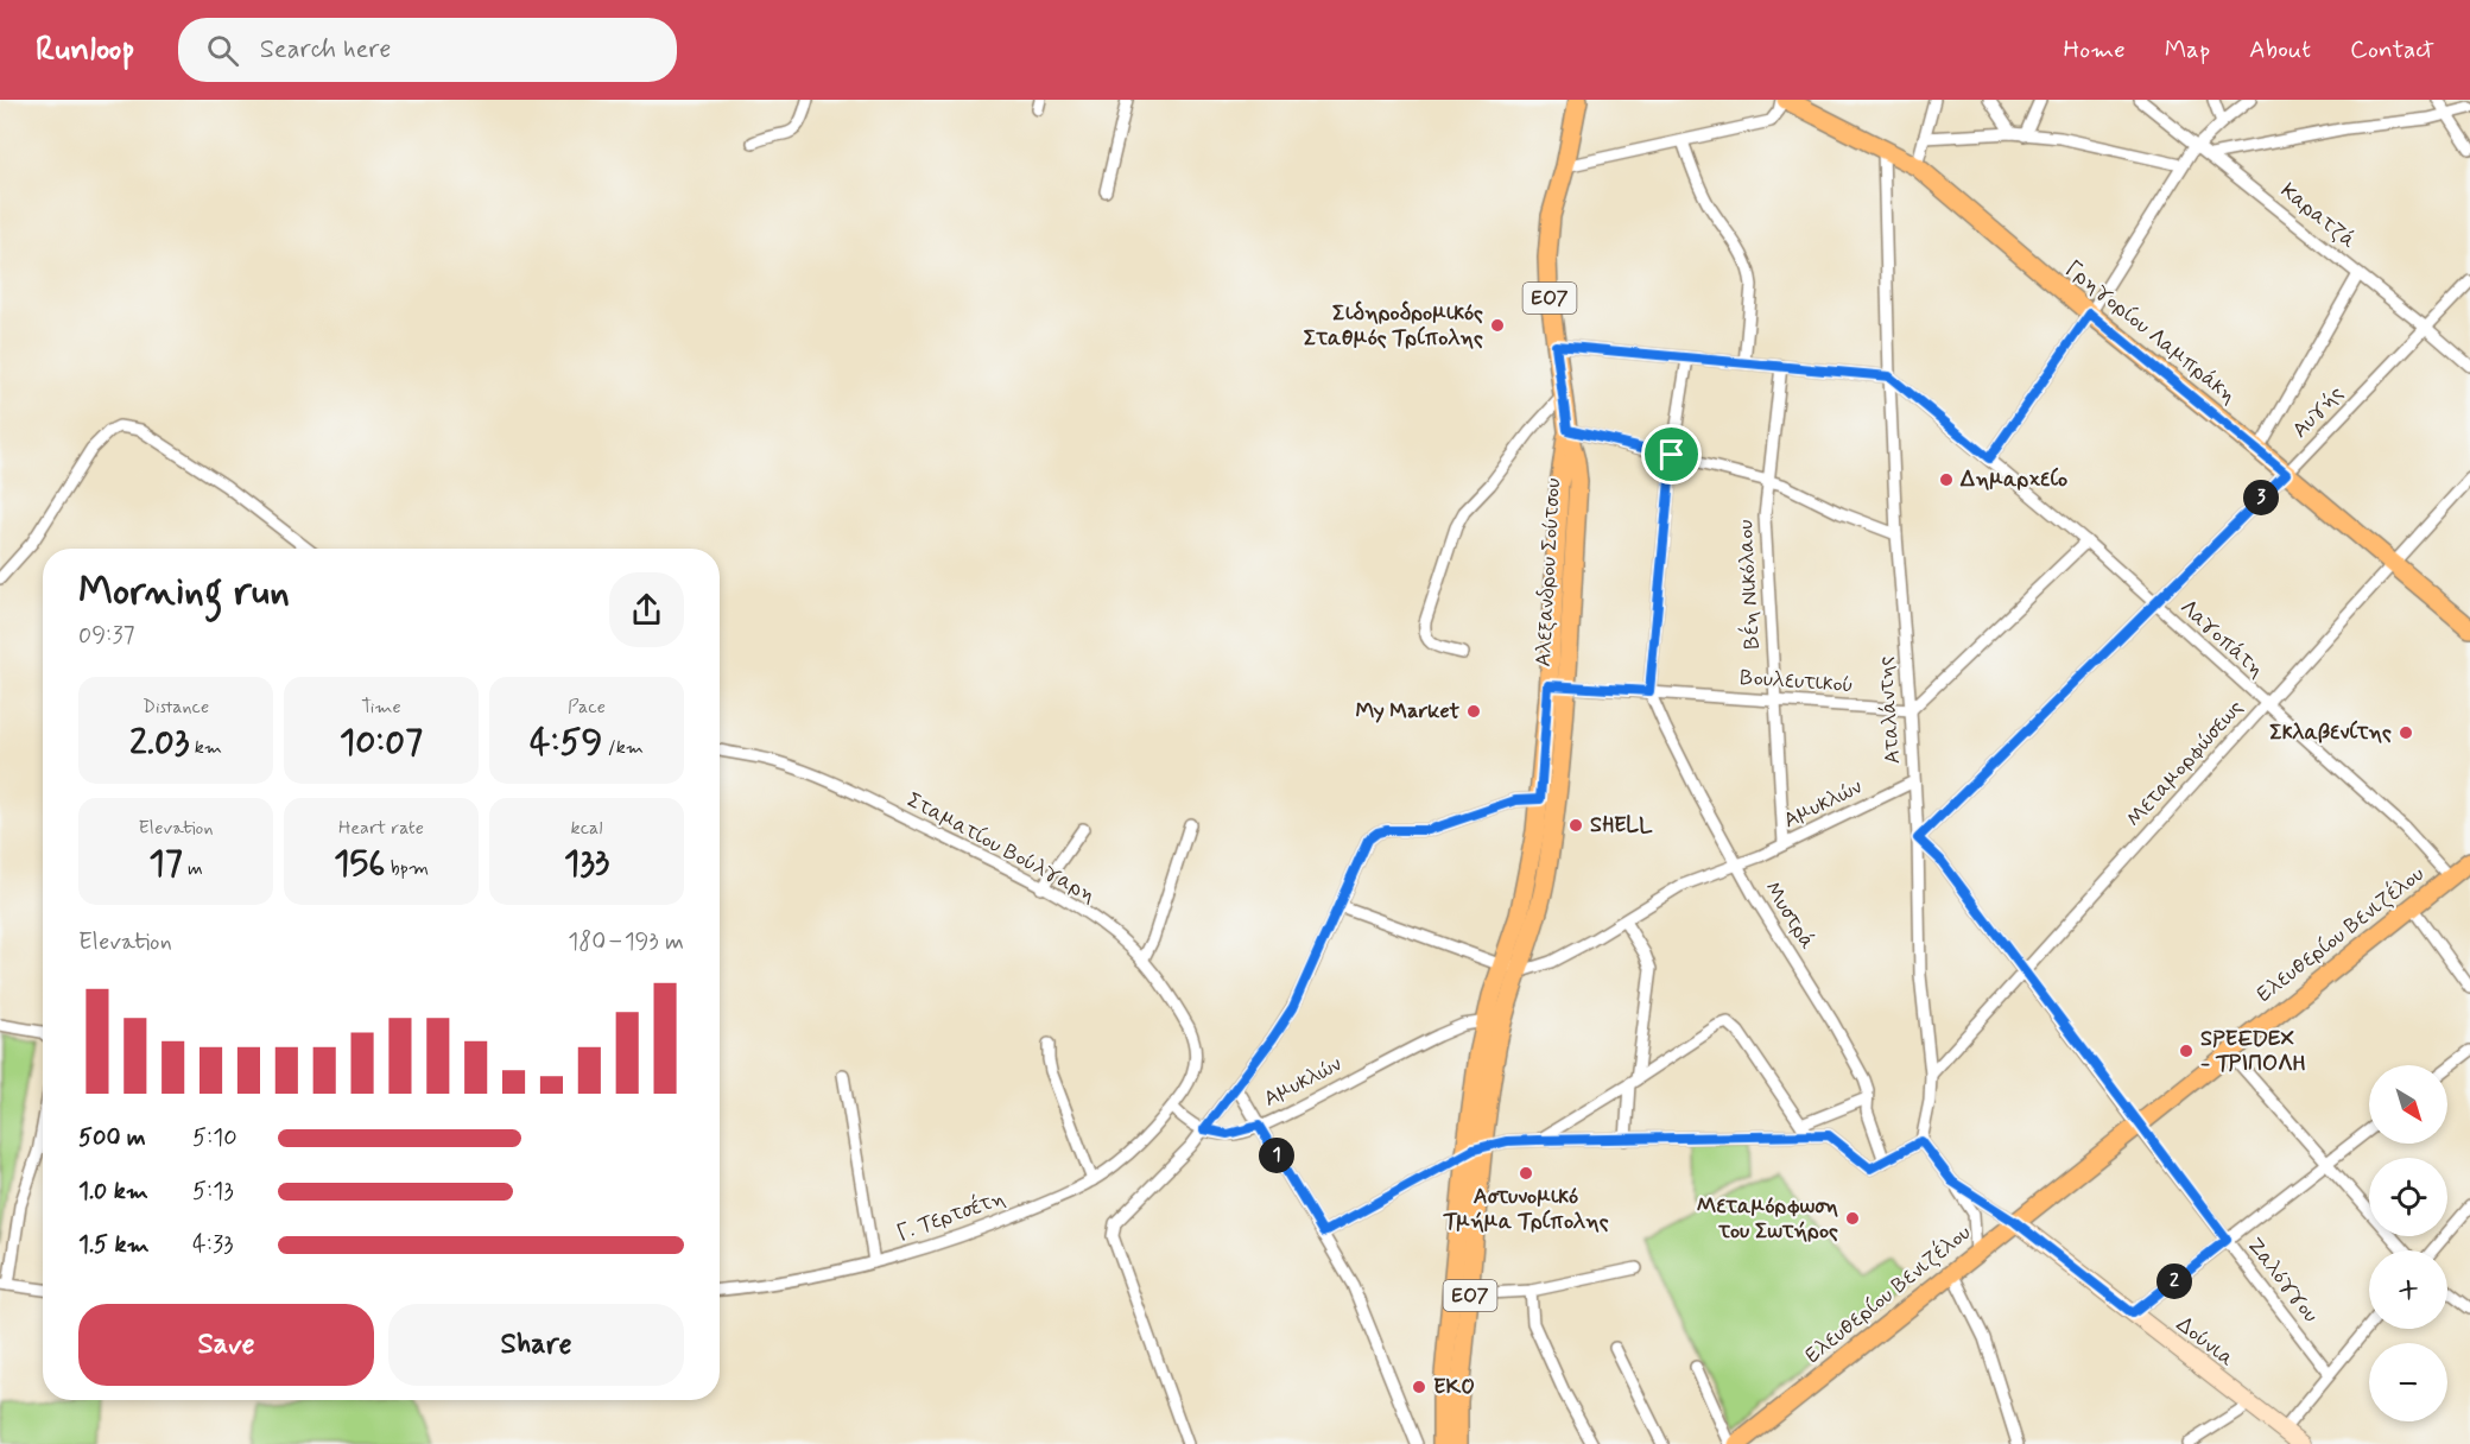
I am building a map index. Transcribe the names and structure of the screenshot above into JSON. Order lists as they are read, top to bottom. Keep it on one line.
{"streets":{"main road":["ΕΟ7","Γρηγορίου Λαμπράκη","Αλεξανδρου Σούτσου","Ελευθερίου Βενιζέλου"],"street":["Καρατζά","Αυγής","Βέη Νικόλαου","Λαγοπάτη","Βουλευτικού","Αταλάντης","Μεταμορφώσεως","Αμυκλών","Σταματίου Βούλγαρη","Μυστρά","Γ. Τερτσέτη","Ζαλόγγου","Δούνια"]},"crossings":[["Καρατζά","Αυγής"],["Γρηγορίου Λαμπράκη","Αυγής"],["Γρηγορίου Λαμπράκη","Αταλάντης"],["Γρηγορίου Λαμπράκη","Μεταμορφώσεως"],["Αυγής","Λαγοπάτη"],["Αυγής","Αταλάντης"],["Αυγής","Ζαλόγγου"],["Αλεξανδρου Σούτσου","Βουλευτικού"],["Αλεξανδρου Σούτσου","Αμυκλών"],["Βέη Νικόλαου","Βουλευτικού"],["Βέη Νικόλαου","Αμυκλών"],["Λαγοπάτη","Αταλάντης"],["Λαγοπάτη","Μεταμορφώσεως"],["Λαγοπάτη","Ελευθερίου Βενιζέλου"],["Βουλευτικού","Αταλάντης"],["Βουλευτικού","Μυστρά"],["Αταλάντης","Μεταμορφώσεως"],["Αταλάντης","Αμυκλών"],["Αταλάντης","Ζαλόγγου"],["Μεταμορφώσεως","Ζαλόγγου"],["Αμυκλών","Μυστρά"],["Σταματίου Βούλγαρη","Γ. Τερτσέτη"],["Ελευθερίου Βενιζέλου","Ζαλόγγου"],["Ελευθερίου Βενιζέλου","Δούνια"]],"places":["Σιδηροδρομικός Σταθμός Τρίπολης","Δημαρχείο","My Market","Σκλαβενίτης","SHELL","SPEEDEX - ΤΡΙΠΟΛΗ","Αστυνομικό Τμήμα Τρίπολης","Μεταμόρφωση του Σωτήρος","EKO"],"north":"bottom right","page":{"header":"Runloop","search":"Search here","nav":["Home","Map","About","Contact"],"pins":["3","1","2"],"heading":["Morning run","09:37"],"stats":[["Distance","2.03 km"],["Time","10:07"],["Pace","4:59 /km"],["Elevation","17 m"],["Heart rate","156 bpm"],["kcal","133"]],"chart":["Elevation","180–193 m"],"map_buttons":["+","−"],"list":[{"name":"500 m","note":"5:10"},{"name":"1.0 km","note":"5:13"},{"name":"1.5 km","note":"4:33"}],"buttons":["Save","Share"]}}
